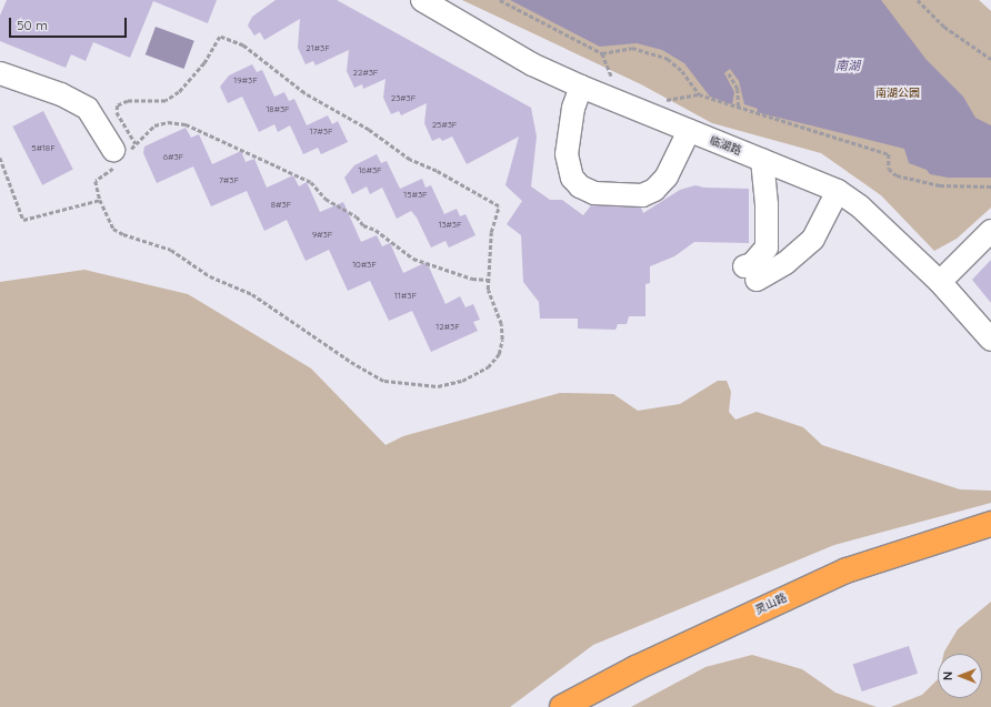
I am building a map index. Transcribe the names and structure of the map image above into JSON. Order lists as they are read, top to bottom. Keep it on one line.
{"streets":{"highway":["灵山路"],"street":["临湖路"]},"water":["南湖"],"parks":["南湖公园"],"house_numbers":["21#3F","22#3F","19#3F","23#3F","18#3F","25#3F","17#3F","5#18F","6#3F","16#3F","7#3F","15#3F","8#3F","13#3F","9#3F","10#3F","11#3F","12#3F"],"scale_bar":"50 m","north":"left"}
